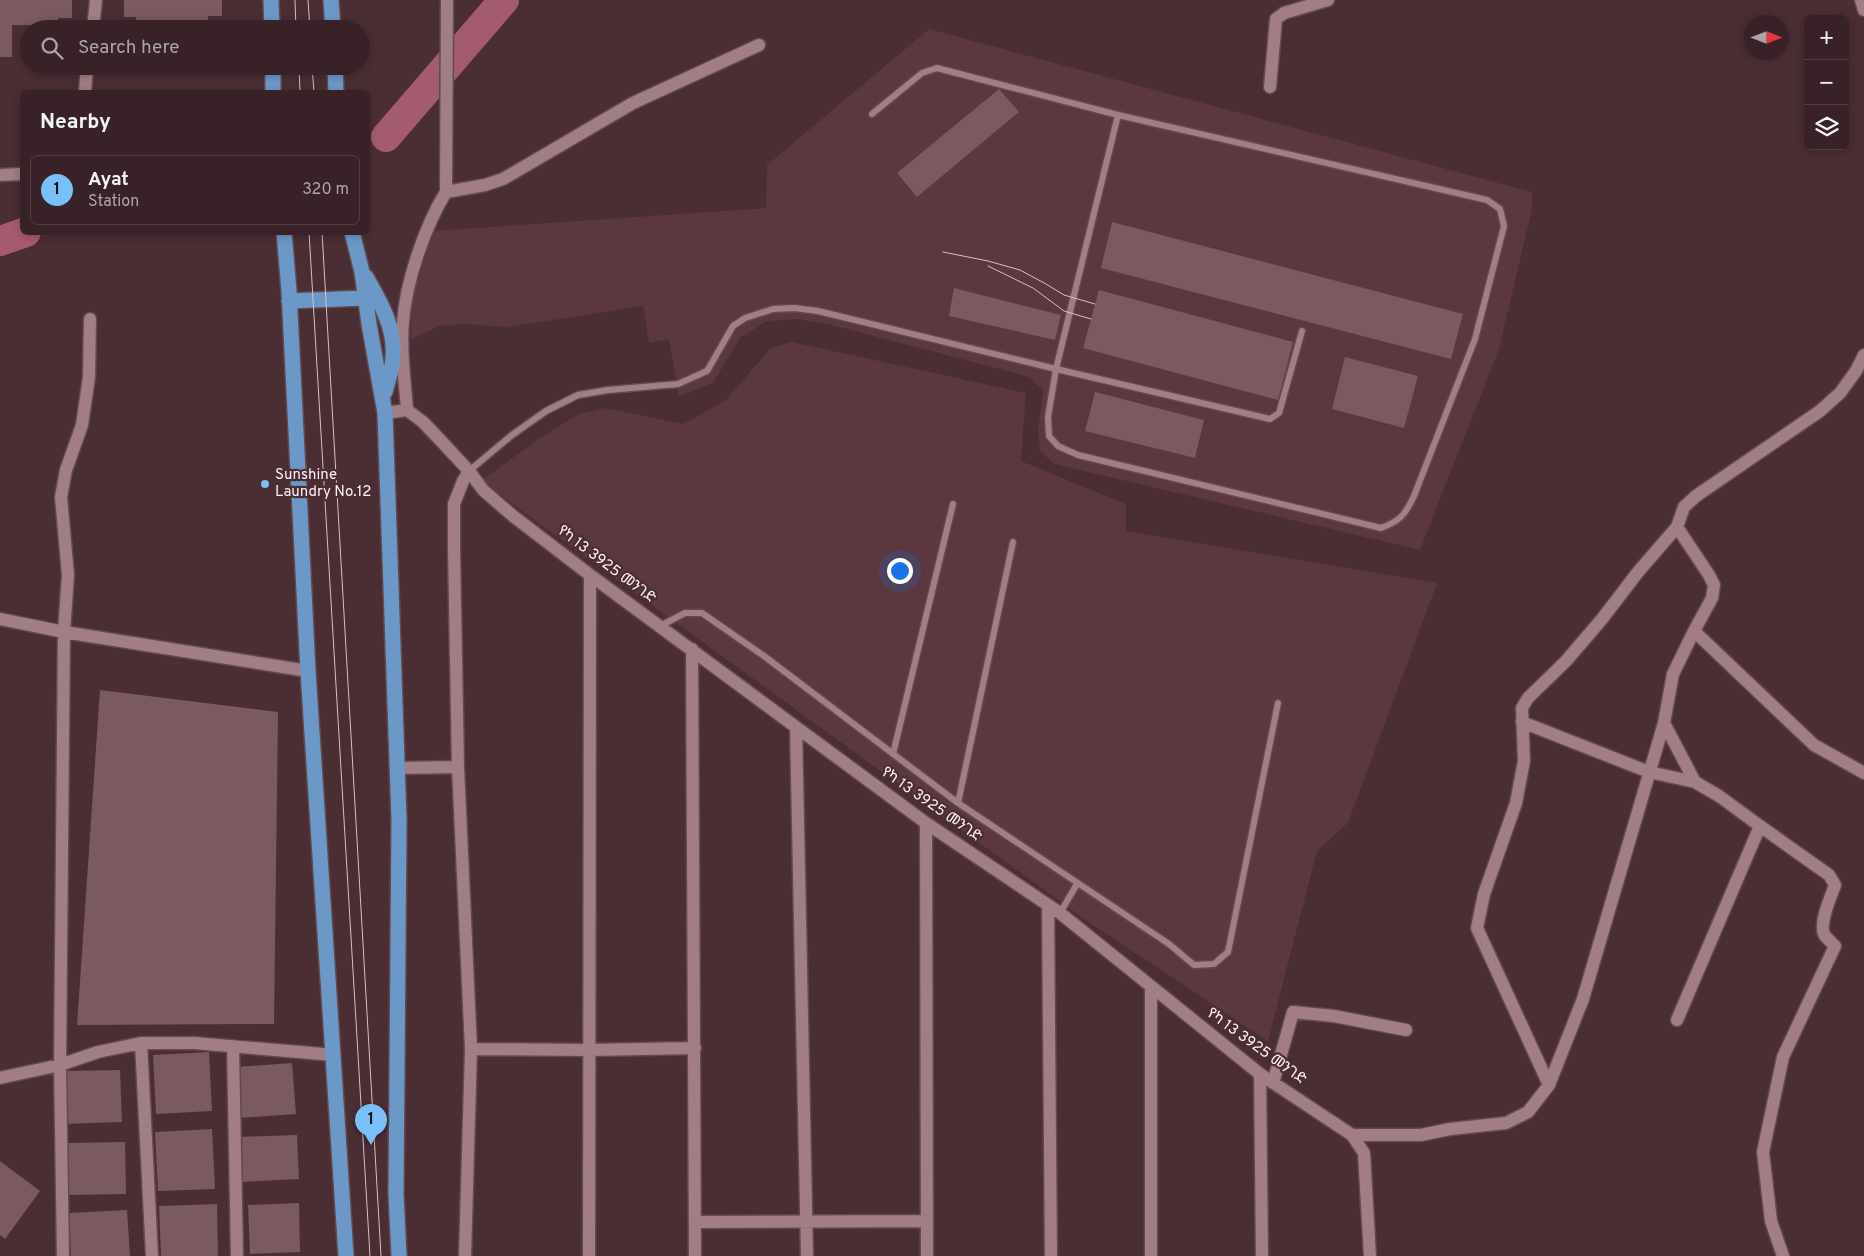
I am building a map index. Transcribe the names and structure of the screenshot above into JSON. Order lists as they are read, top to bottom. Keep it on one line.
{"streets":{"street":["የካ 13 3925 መንገድ"]},"places":["Sunshine Laundry No.12"],"north":"right","page":{"map_buttons":["+","−"],"search":"Search here","heading":"Nearby","list":[{"mark":"1","name":"Ayat","note":"Station","value":"320 m"}],"pins":"1"}}
